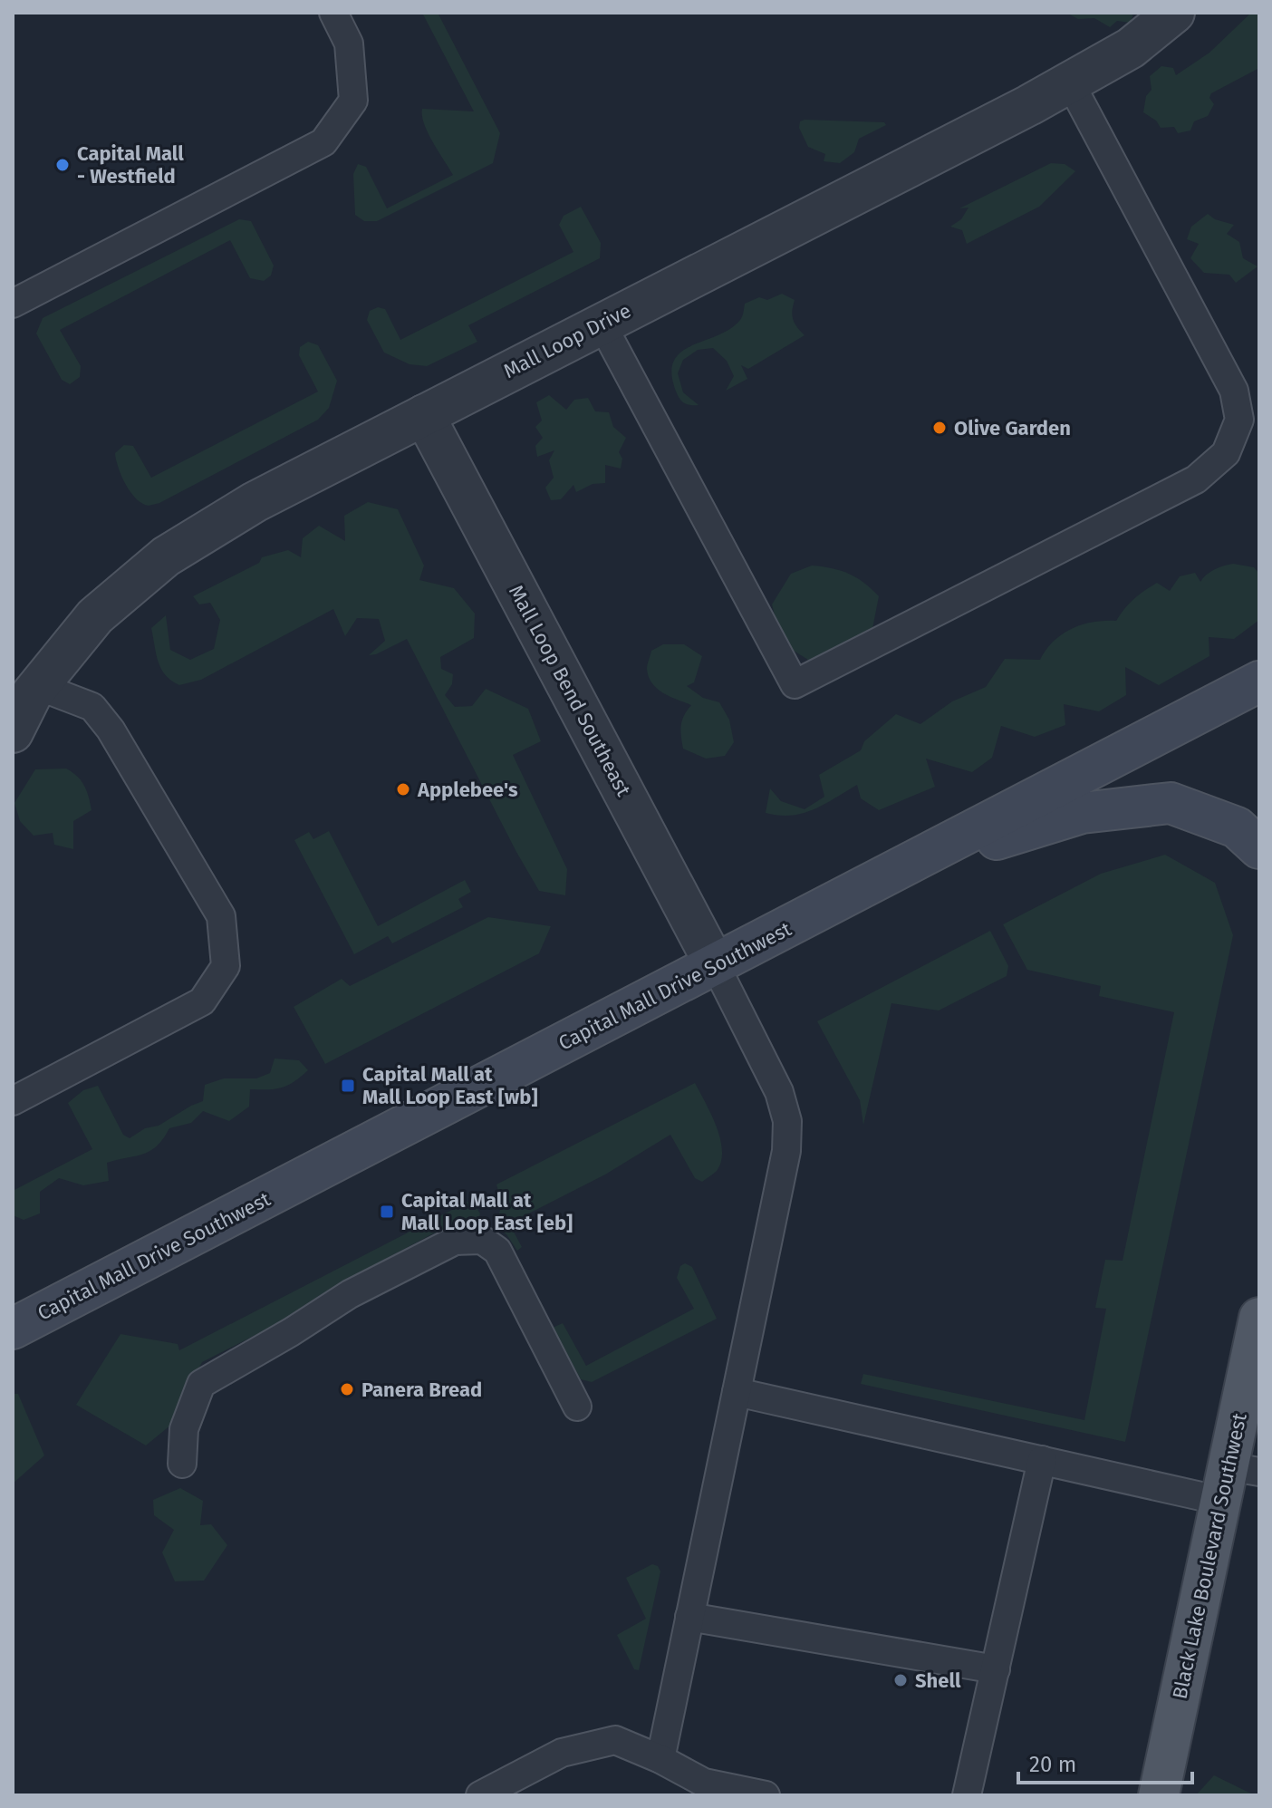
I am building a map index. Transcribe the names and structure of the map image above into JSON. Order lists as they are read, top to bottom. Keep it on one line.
{"streets":{"main road":["Black Lake Boulevard Southwest"],"street":["Mall Loop Drive","Mall Loop Bend Southeast","Capital Mall Drive Southwest"]},"crossings":[["Mall Loop Drive","Mall Loop Bend Southeast"],["Mall Loop Bend Southeast","Capital Mall Drive Southwest"]],"places":{"other":["Capital Mall - Westfield","Olive Garden","Applebee's","Panera Bread","Shell"],"transit":["Capital Mall at Mall Loop East [wb]","Capital Mall at Mall Loop East [eb]"]},"scale_bar":"20 m"}
